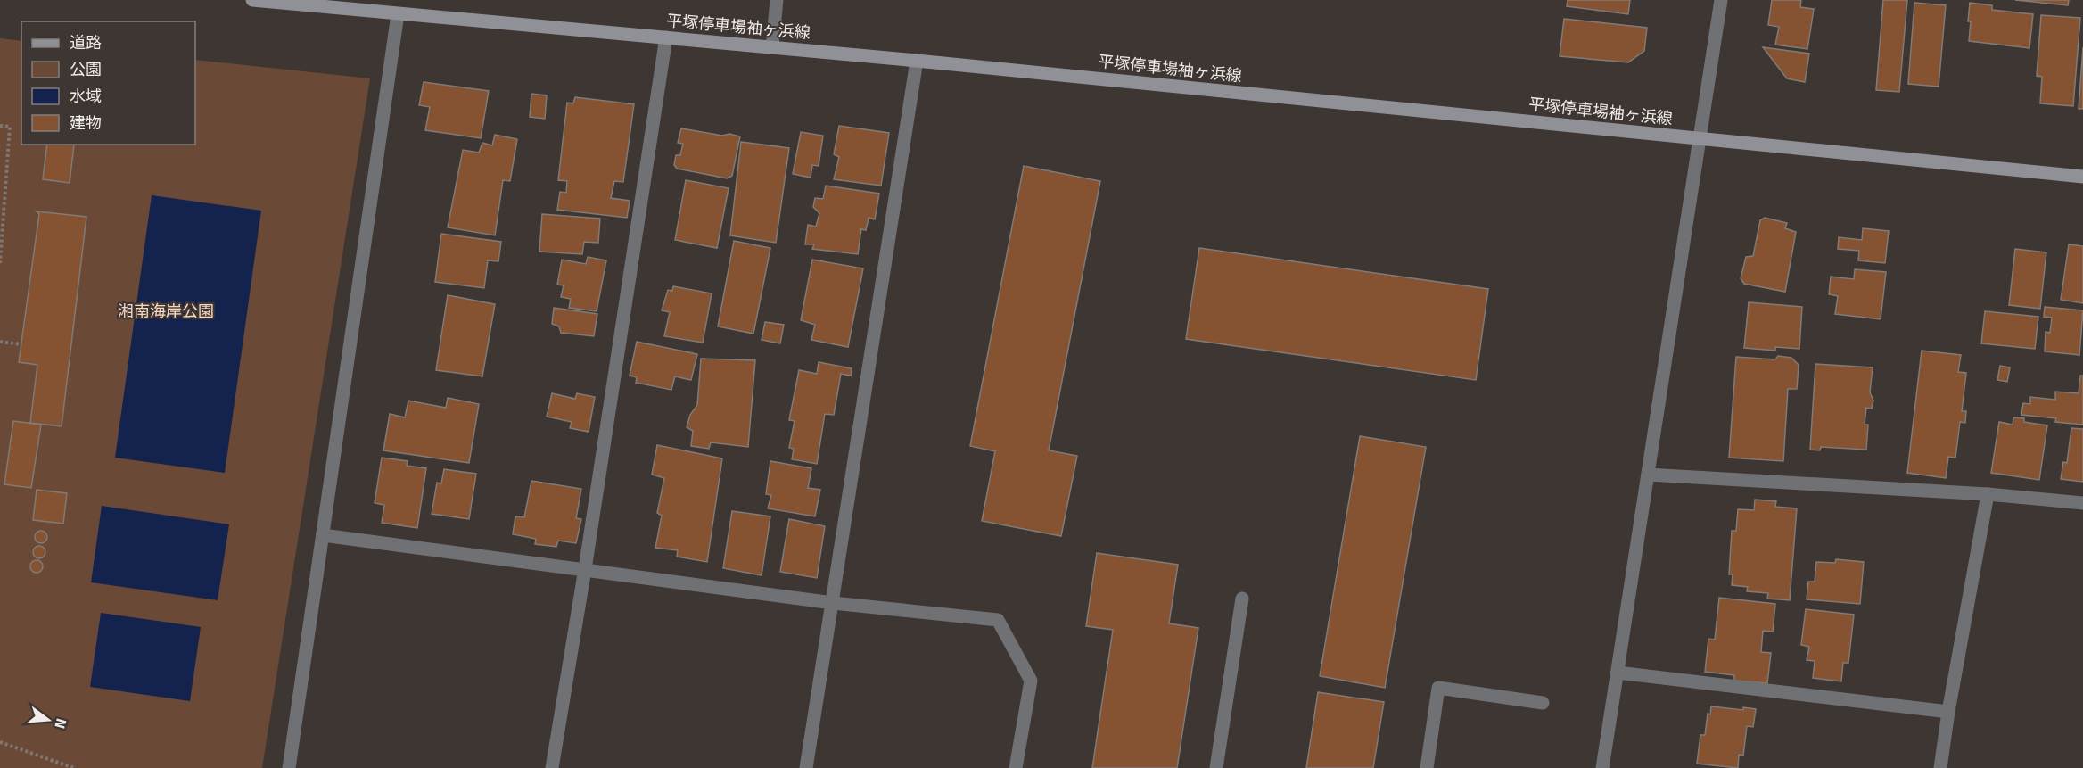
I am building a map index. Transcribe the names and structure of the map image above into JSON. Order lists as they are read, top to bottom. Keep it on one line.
{"streets":{"main road":["平塚停車場袖ヶ浜線"]},"parks":["湘南海岸公園"],"legend":["道路","公園","水域","建物"],"north":"right"}
